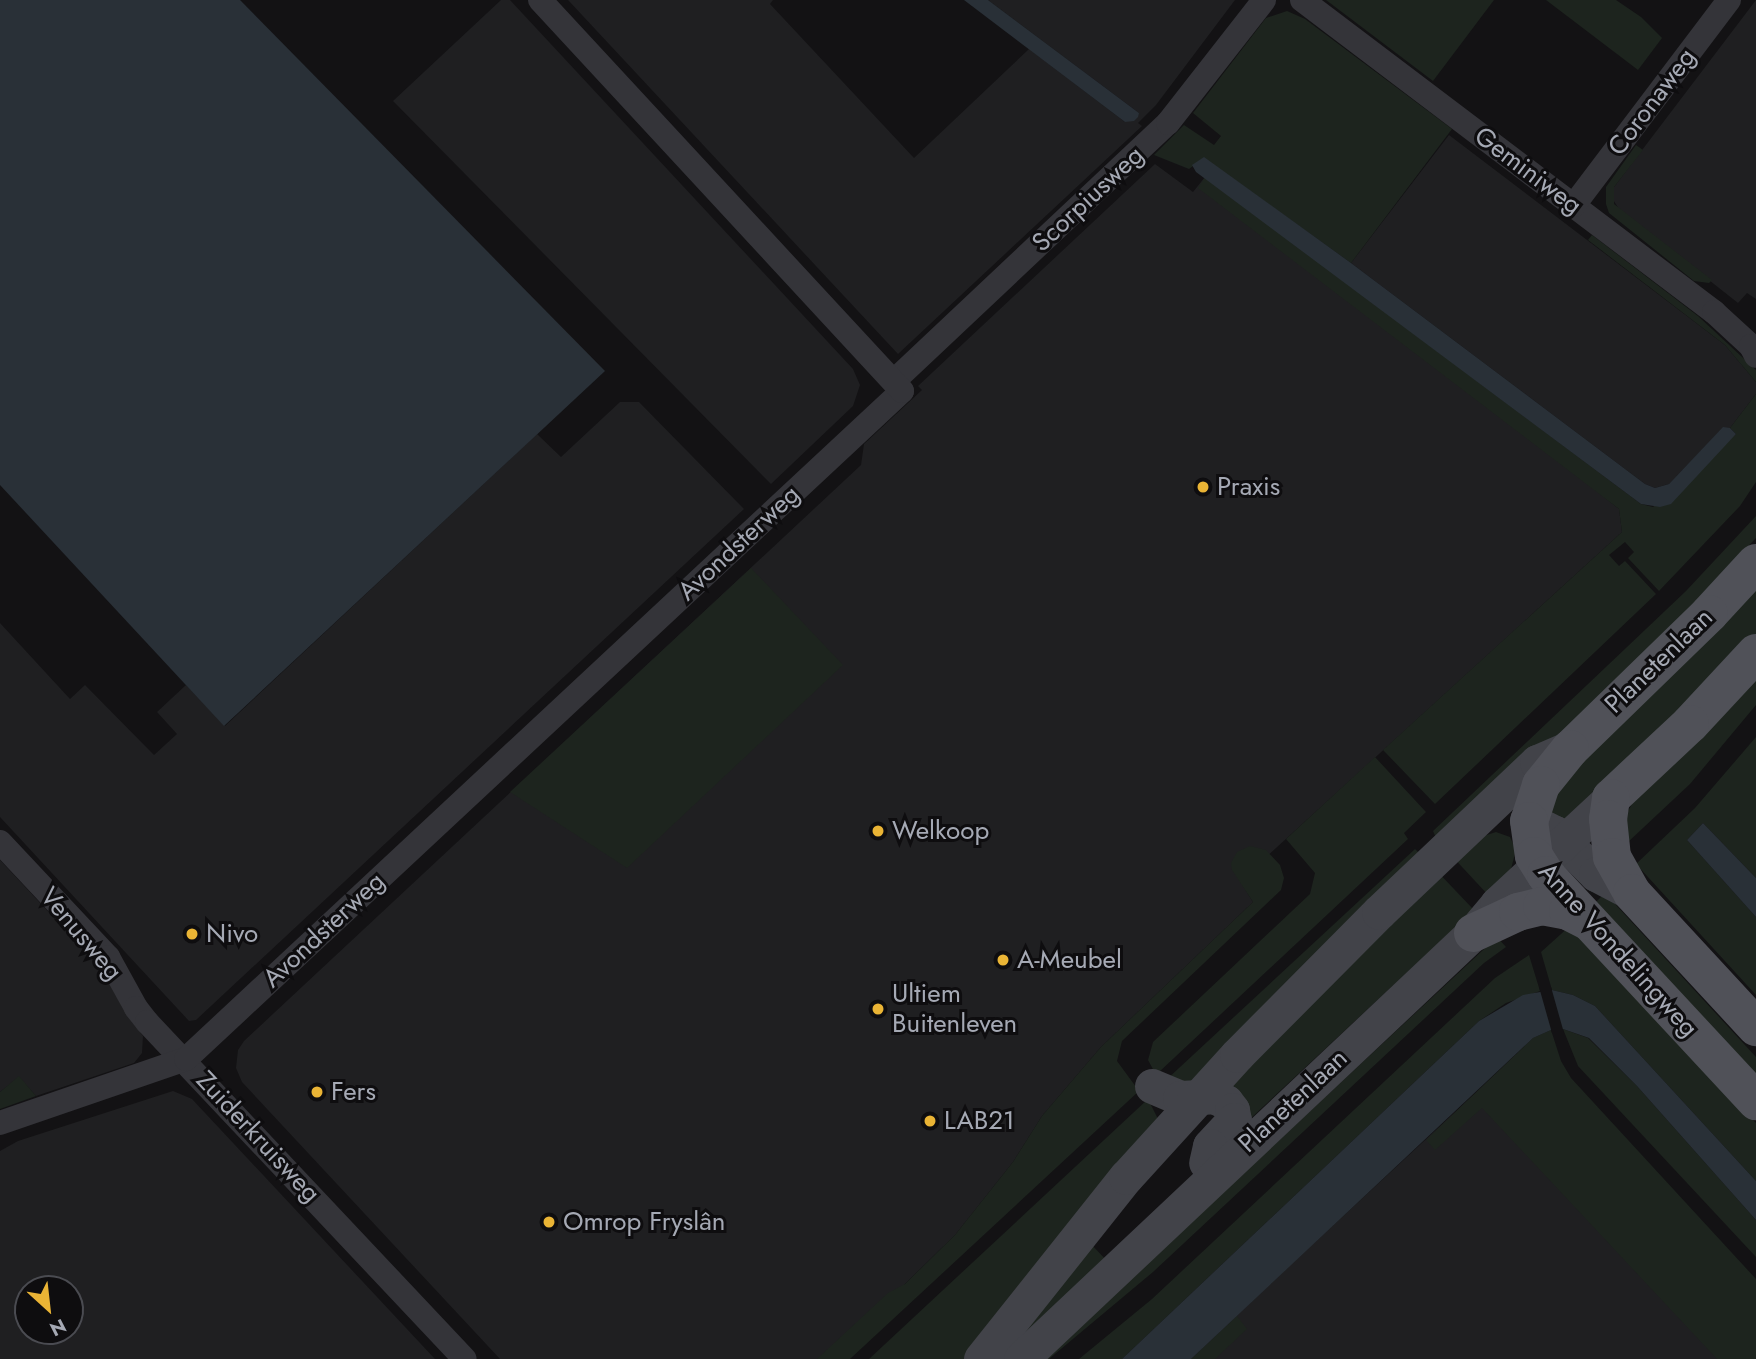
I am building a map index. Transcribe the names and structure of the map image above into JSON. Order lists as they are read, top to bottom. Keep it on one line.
{"streets":{"main road":["Planetenlaan","Anne Vondelingweg"],"street":["Coronaweg","Geminiweg","Scorpiusweg","Avondsterweg","Venusweg","Zuiderkruisweg"]},"crossings":[["Coronaweg","Geminiweg"],["Scorpiusweg","Avondsterweg"],["Avondsterweg","Venusweg"],["Avondsterweg","Zuiderkruisweg"],["Planetenlaan","Anne Vondelingweg"],["Venusweg","Zuiderkruisweg"]],"places":["Praxis","Welkoop","Nivo","A-Meubel","Ultiem Buitenleven","Fers","LAB21","Omrop Fryslân"],"north":"bottom right"}
